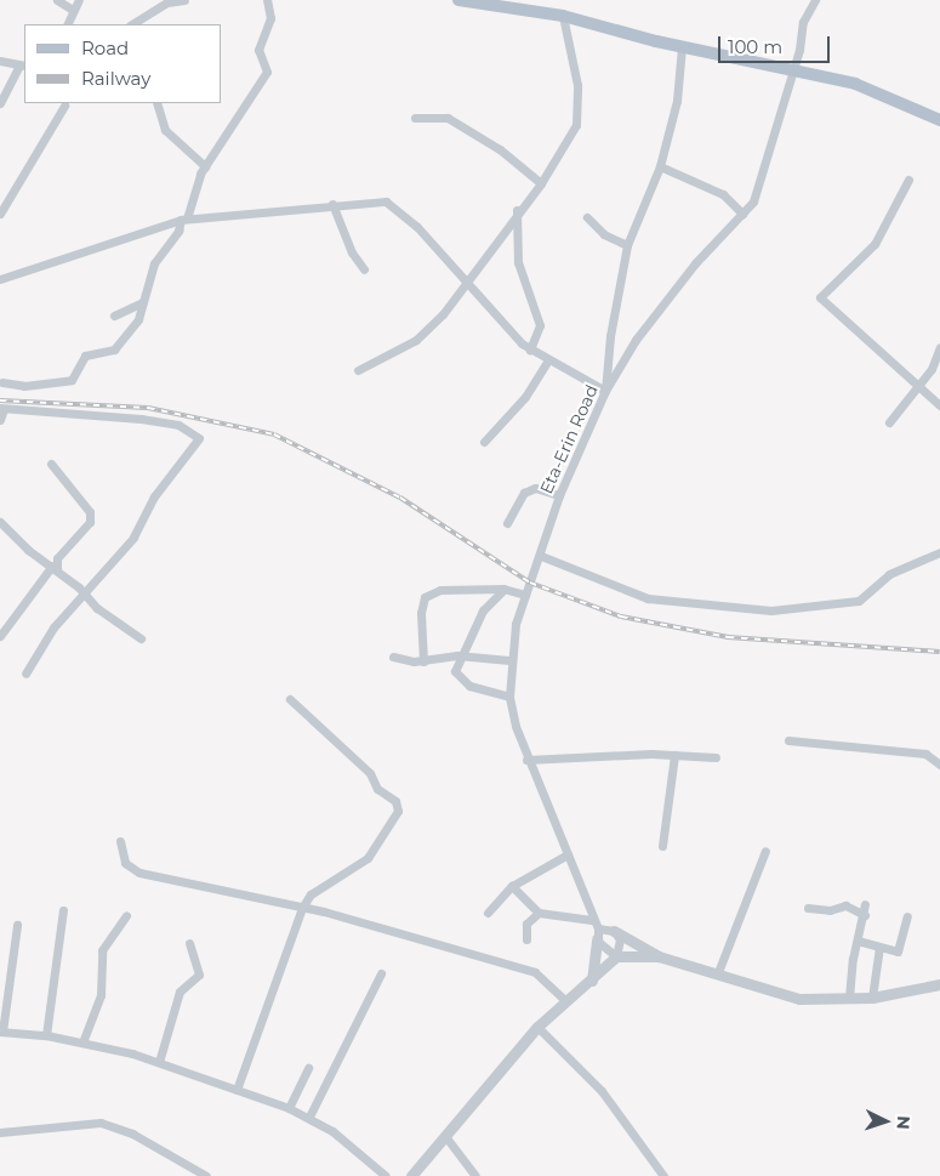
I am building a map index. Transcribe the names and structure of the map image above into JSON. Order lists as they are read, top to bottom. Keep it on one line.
{"streets":{"street":["Eta-Erin Road"]},"legend":["Road","Railway"],"scale_bar":"100 m","north":"right"}
